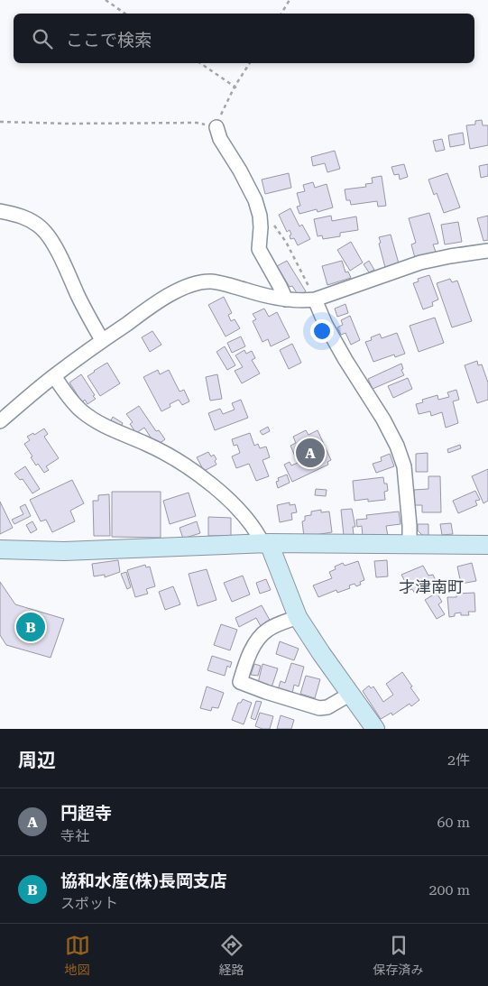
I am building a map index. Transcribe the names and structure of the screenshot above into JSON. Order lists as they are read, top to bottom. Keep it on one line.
{"districts":["才津南町"],"page":{"search":"ここで検索","pins":["A","B"],"heading":["周辺","2件"],"list":[{"mark":"A","name":"円超寺","note":"寺社","value":"60 m"},{"mark":"B","name":"協和水産(株)長岡支店","note":"スポット","value":"200 m"}],"nav":["地図","経路","保存済み"]}}
